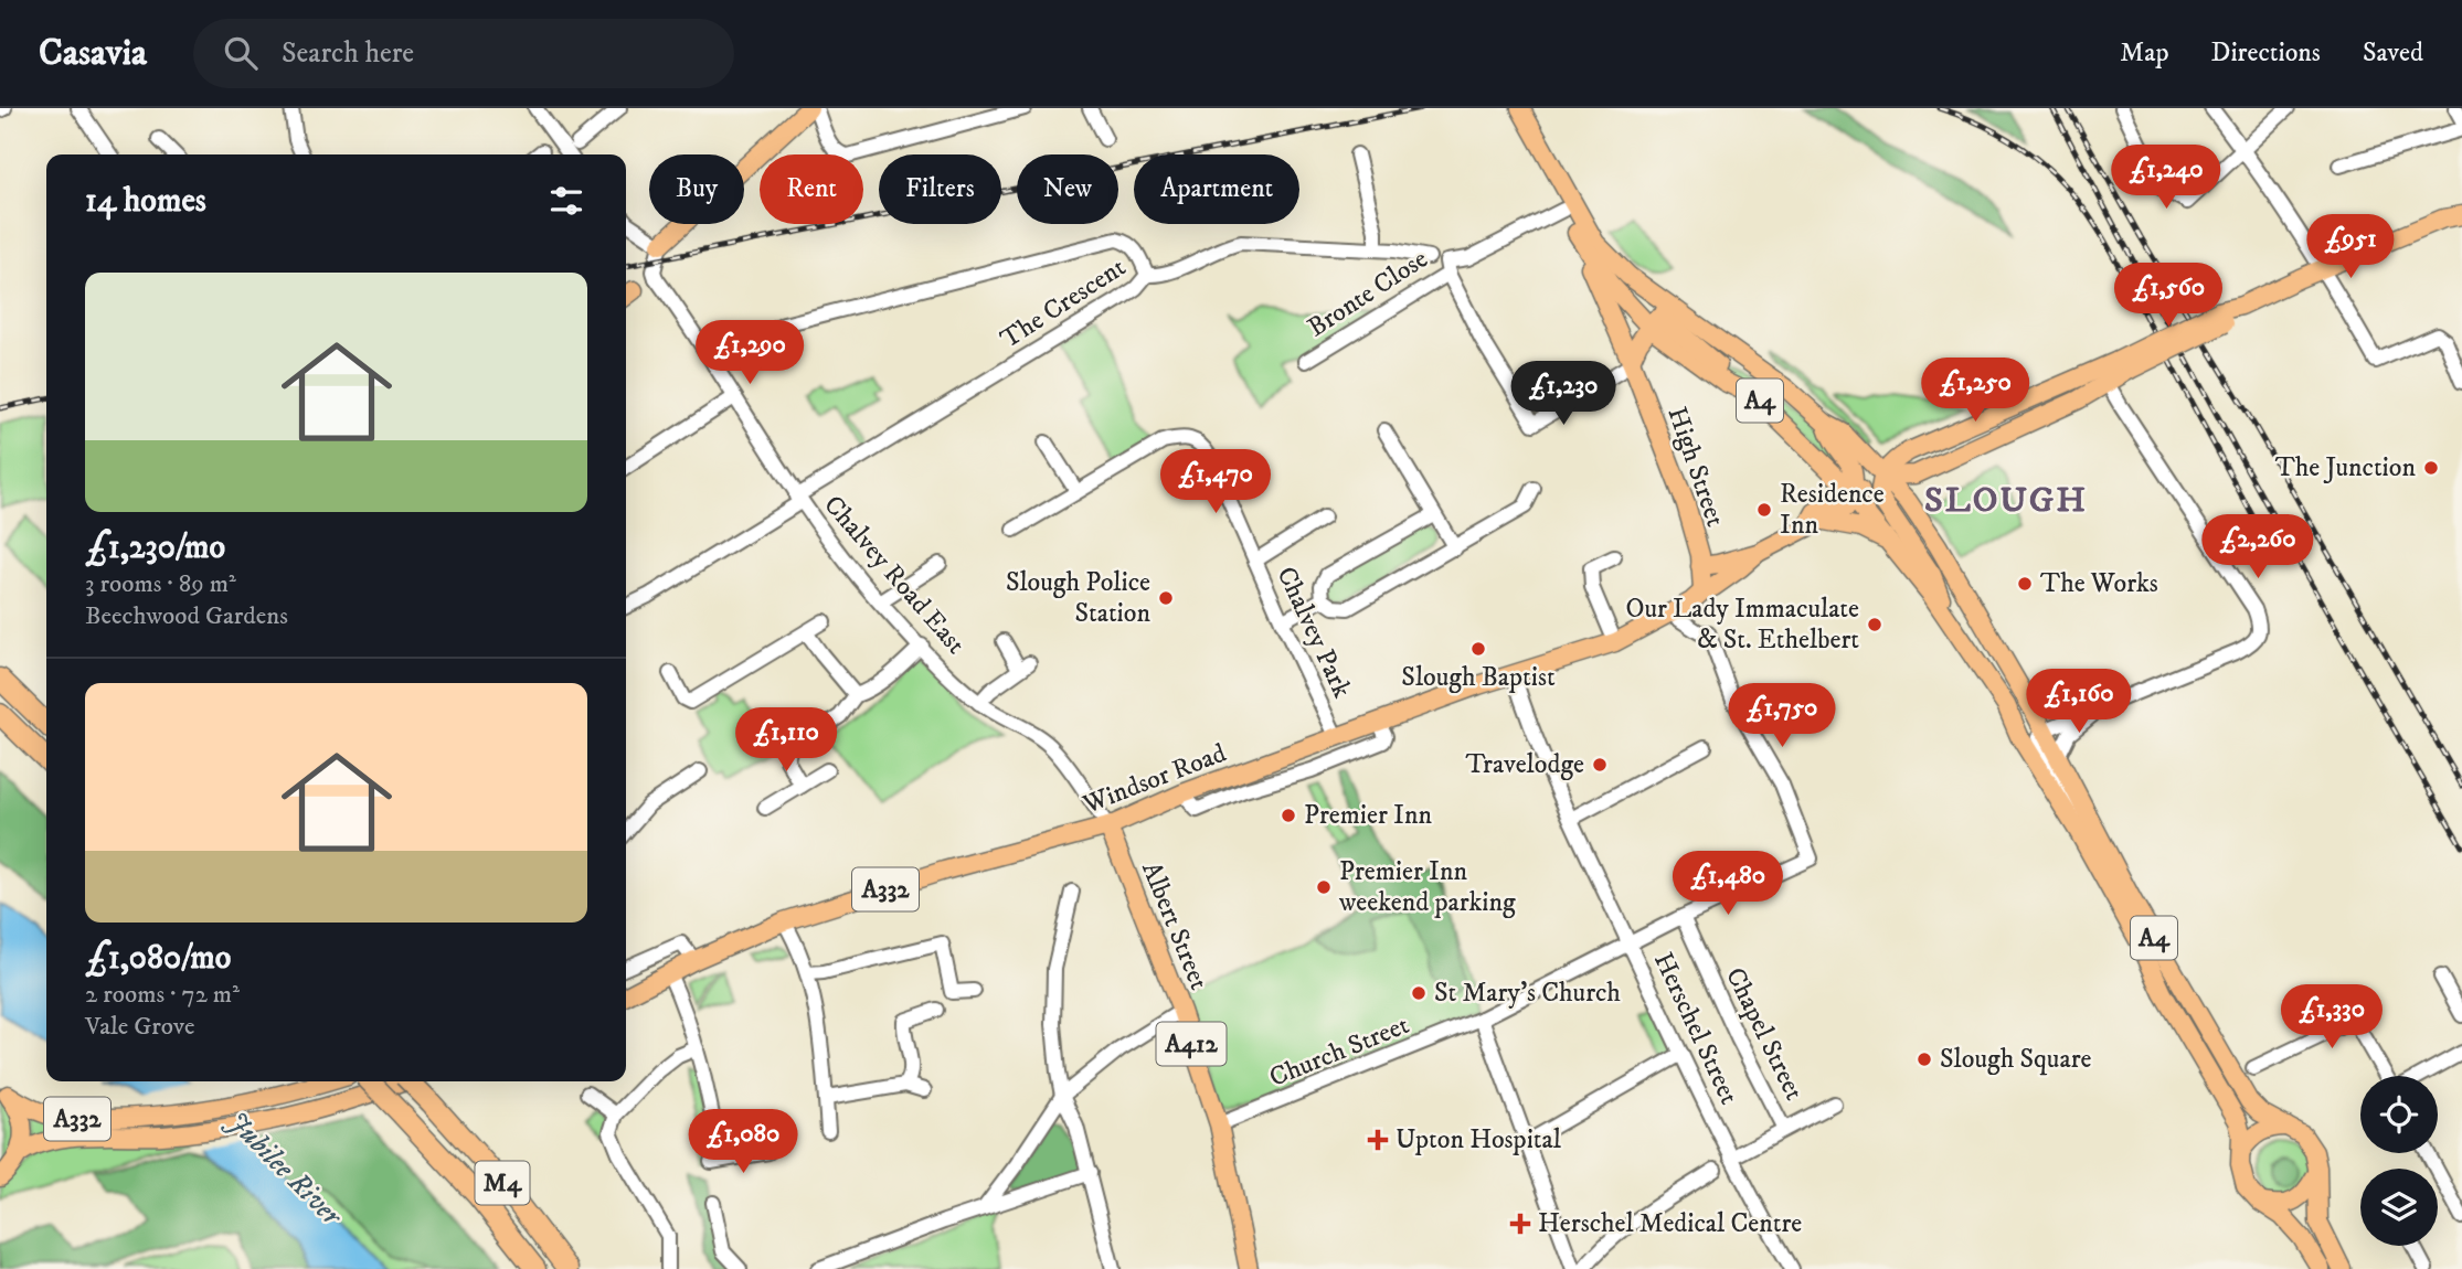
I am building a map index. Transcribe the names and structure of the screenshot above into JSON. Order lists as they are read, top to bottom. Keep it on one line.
{"streets":{"highway":["M4"],"main road":["A4","High Street","Windsor Road","A332","Albert Street","A412"],"street":["Bronte Close","The Crescent","Chalvey Road East","Chalvey Park","Herschel Street","Chapel Street","Church Street"]},"crossings":[["Bronte Close","A4"],["The Crescent","Chalvey Road East"],["A4","High Street"],["High Street","Windsor Road"],["Chalvey Road East","Windsor Road"],["Chalvey Road East","Albert Street"],["Chalvey Park","Windsor Road"],["Windsor Road","A332"],["Windsor Road","Albert Street"],["Windsor Road","Herschel Street"],["Windsor Road","Church Street"],["Albert Street","Church Street"],["Herschel Street","Church Street"],["Chapel Street","Church Street"]],"districts":["SLOUGH"],"water":["Jubilee River"],"places":{"other":["The Junction","Residence Inn","The Works","Slough Police Station","Our Lady Immaculate & St. Ethelbert","Slough Baptist","Travelodge","Premier Inn","Premier Inn weekend parking","St Mary's Church","Slough Square"],"health":["Upton Hospital","Herschel Medical Centre"]},"page":{"header":"Casavia","search":"Search here","nav":["Map","Directions","Saved"],"price":["£1,240","£951","£1,560","£1,290","£1,250","£1,230","£1,470","£2,260","£1,160","£1,750","£1,110","£1,480","£1,330","£1,080"],"chip":["Buy","Rent","Filters","New","Apartment"],"heading":"14 homes","list":[{"name":"£1,230/mo","note":"3 rooms · 89 m² · Beechwood Gardens"},{"name":"£1,080/mo","note":"2 rooms · 72 m² · Vale Grove"}]}}
